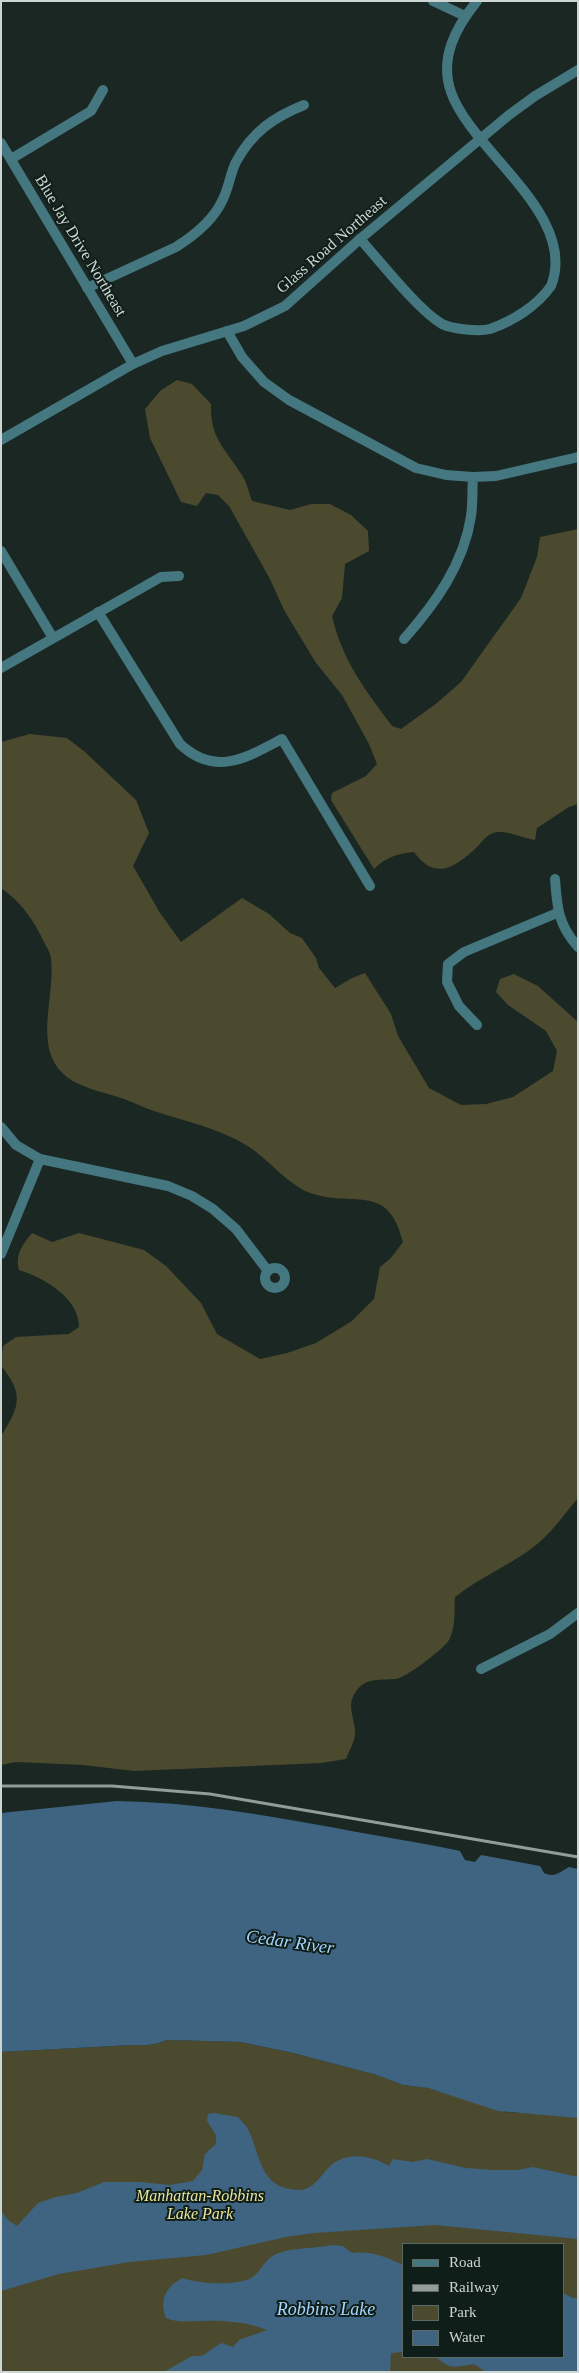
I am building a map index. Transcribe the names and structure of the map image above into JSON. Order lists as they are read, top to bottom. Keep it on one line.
{"streets":{"street":["Glass Road Northeast","Blue Jay Drive Northeast"]},"crossings":[["Glass Road Northeast","Blue Jay Drive Northeast"]],"water":["Cedar River","Robbins Lake"],"parks":["Manhattan-Robbins Lake Park"],"legend":["Road","Railway","Park","Water"]}
